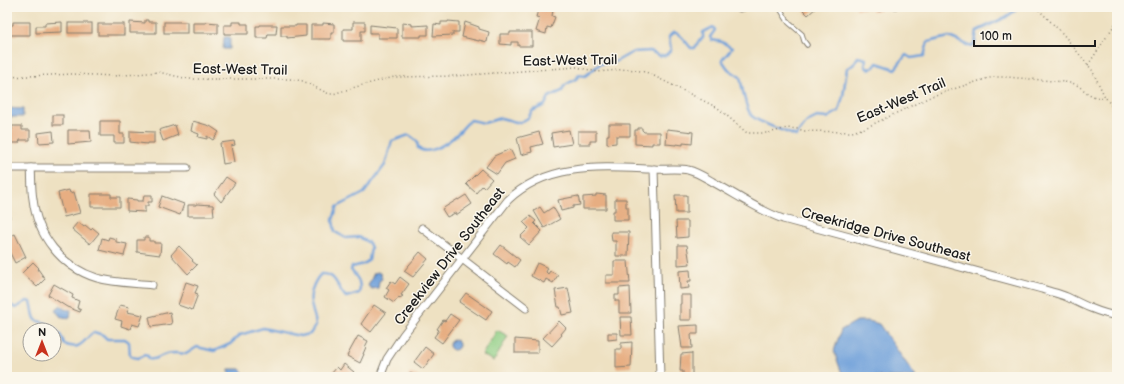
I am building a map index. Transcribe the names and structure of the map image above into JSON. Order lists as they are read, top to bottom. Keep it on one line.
{"streets":{"street":["Creekridge Drive Southeast","Creekview Drive Southeast"],"path":["East-West Trail"]},"crossings":[["Creekridge Drive Southeast","Creekview Drive Southeast"]],"scale_bar":"100 m","north":"top"}
